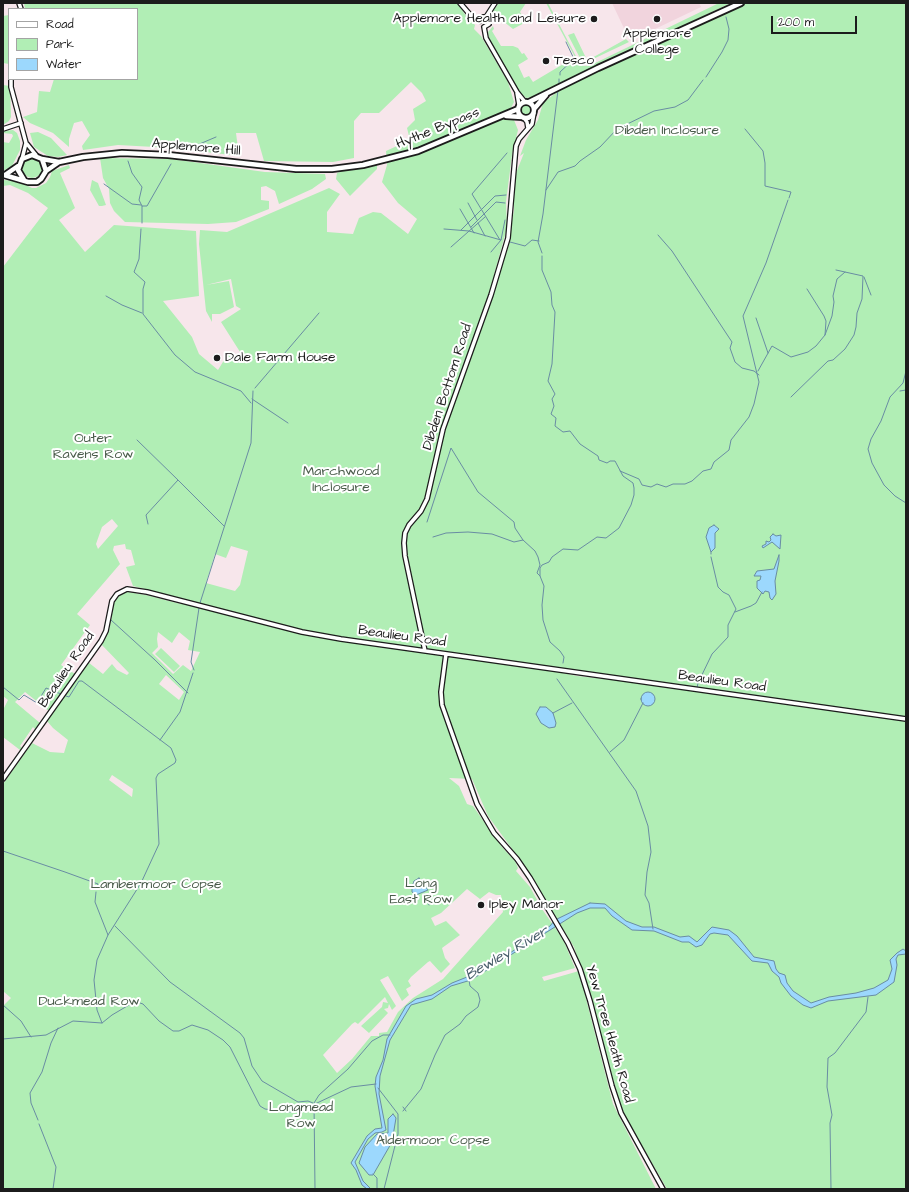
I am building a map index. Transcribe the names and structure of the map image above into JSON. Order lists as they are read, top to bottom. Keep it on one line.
{"streets":{"main road":["Hythe Bypass","Applemore Hill"],"street":["Dibden Bottom Road","Beaulieu Road","Yew Tree Heath Road"]},"crossings":[["Hythe Bypass","Applemore Hill"],["Dibden Bottom Road","Beaulieu Road"],["Beaulieu Road","Yew Tree Heath Road"]],"water":["Bewley River"],"parks":["Dibden Inclosure","Outer Ravens Row","Marchwood Inclosure","Long East Row","Lambermoor Copse","Duckmead Row","Longmead Row","Aldermoor Copse"],"places":["Applemore Health and Leisure","Applemore College","Tesco","Dale Farm House","Ipley Manor"],"legend":["Road","Park","Water"],"scale_bar":"200 m"}
